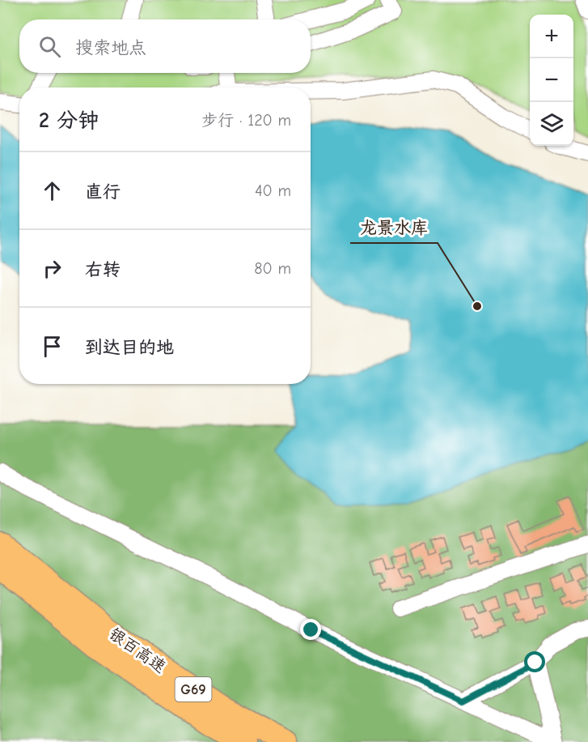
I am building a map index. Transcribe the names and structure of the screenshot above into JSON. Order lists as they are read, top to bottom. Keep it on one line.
{"streets":{"highway":["银百高速","G69"]},"places":["龙景水库"],"page":{"map_buttons":["+","−"],"search":"搜索地点","heading":["2 分钟","步行 · 120 m"],"list":[["直行","40 m"],["右转","80 m"],"到达目的地"]}}
